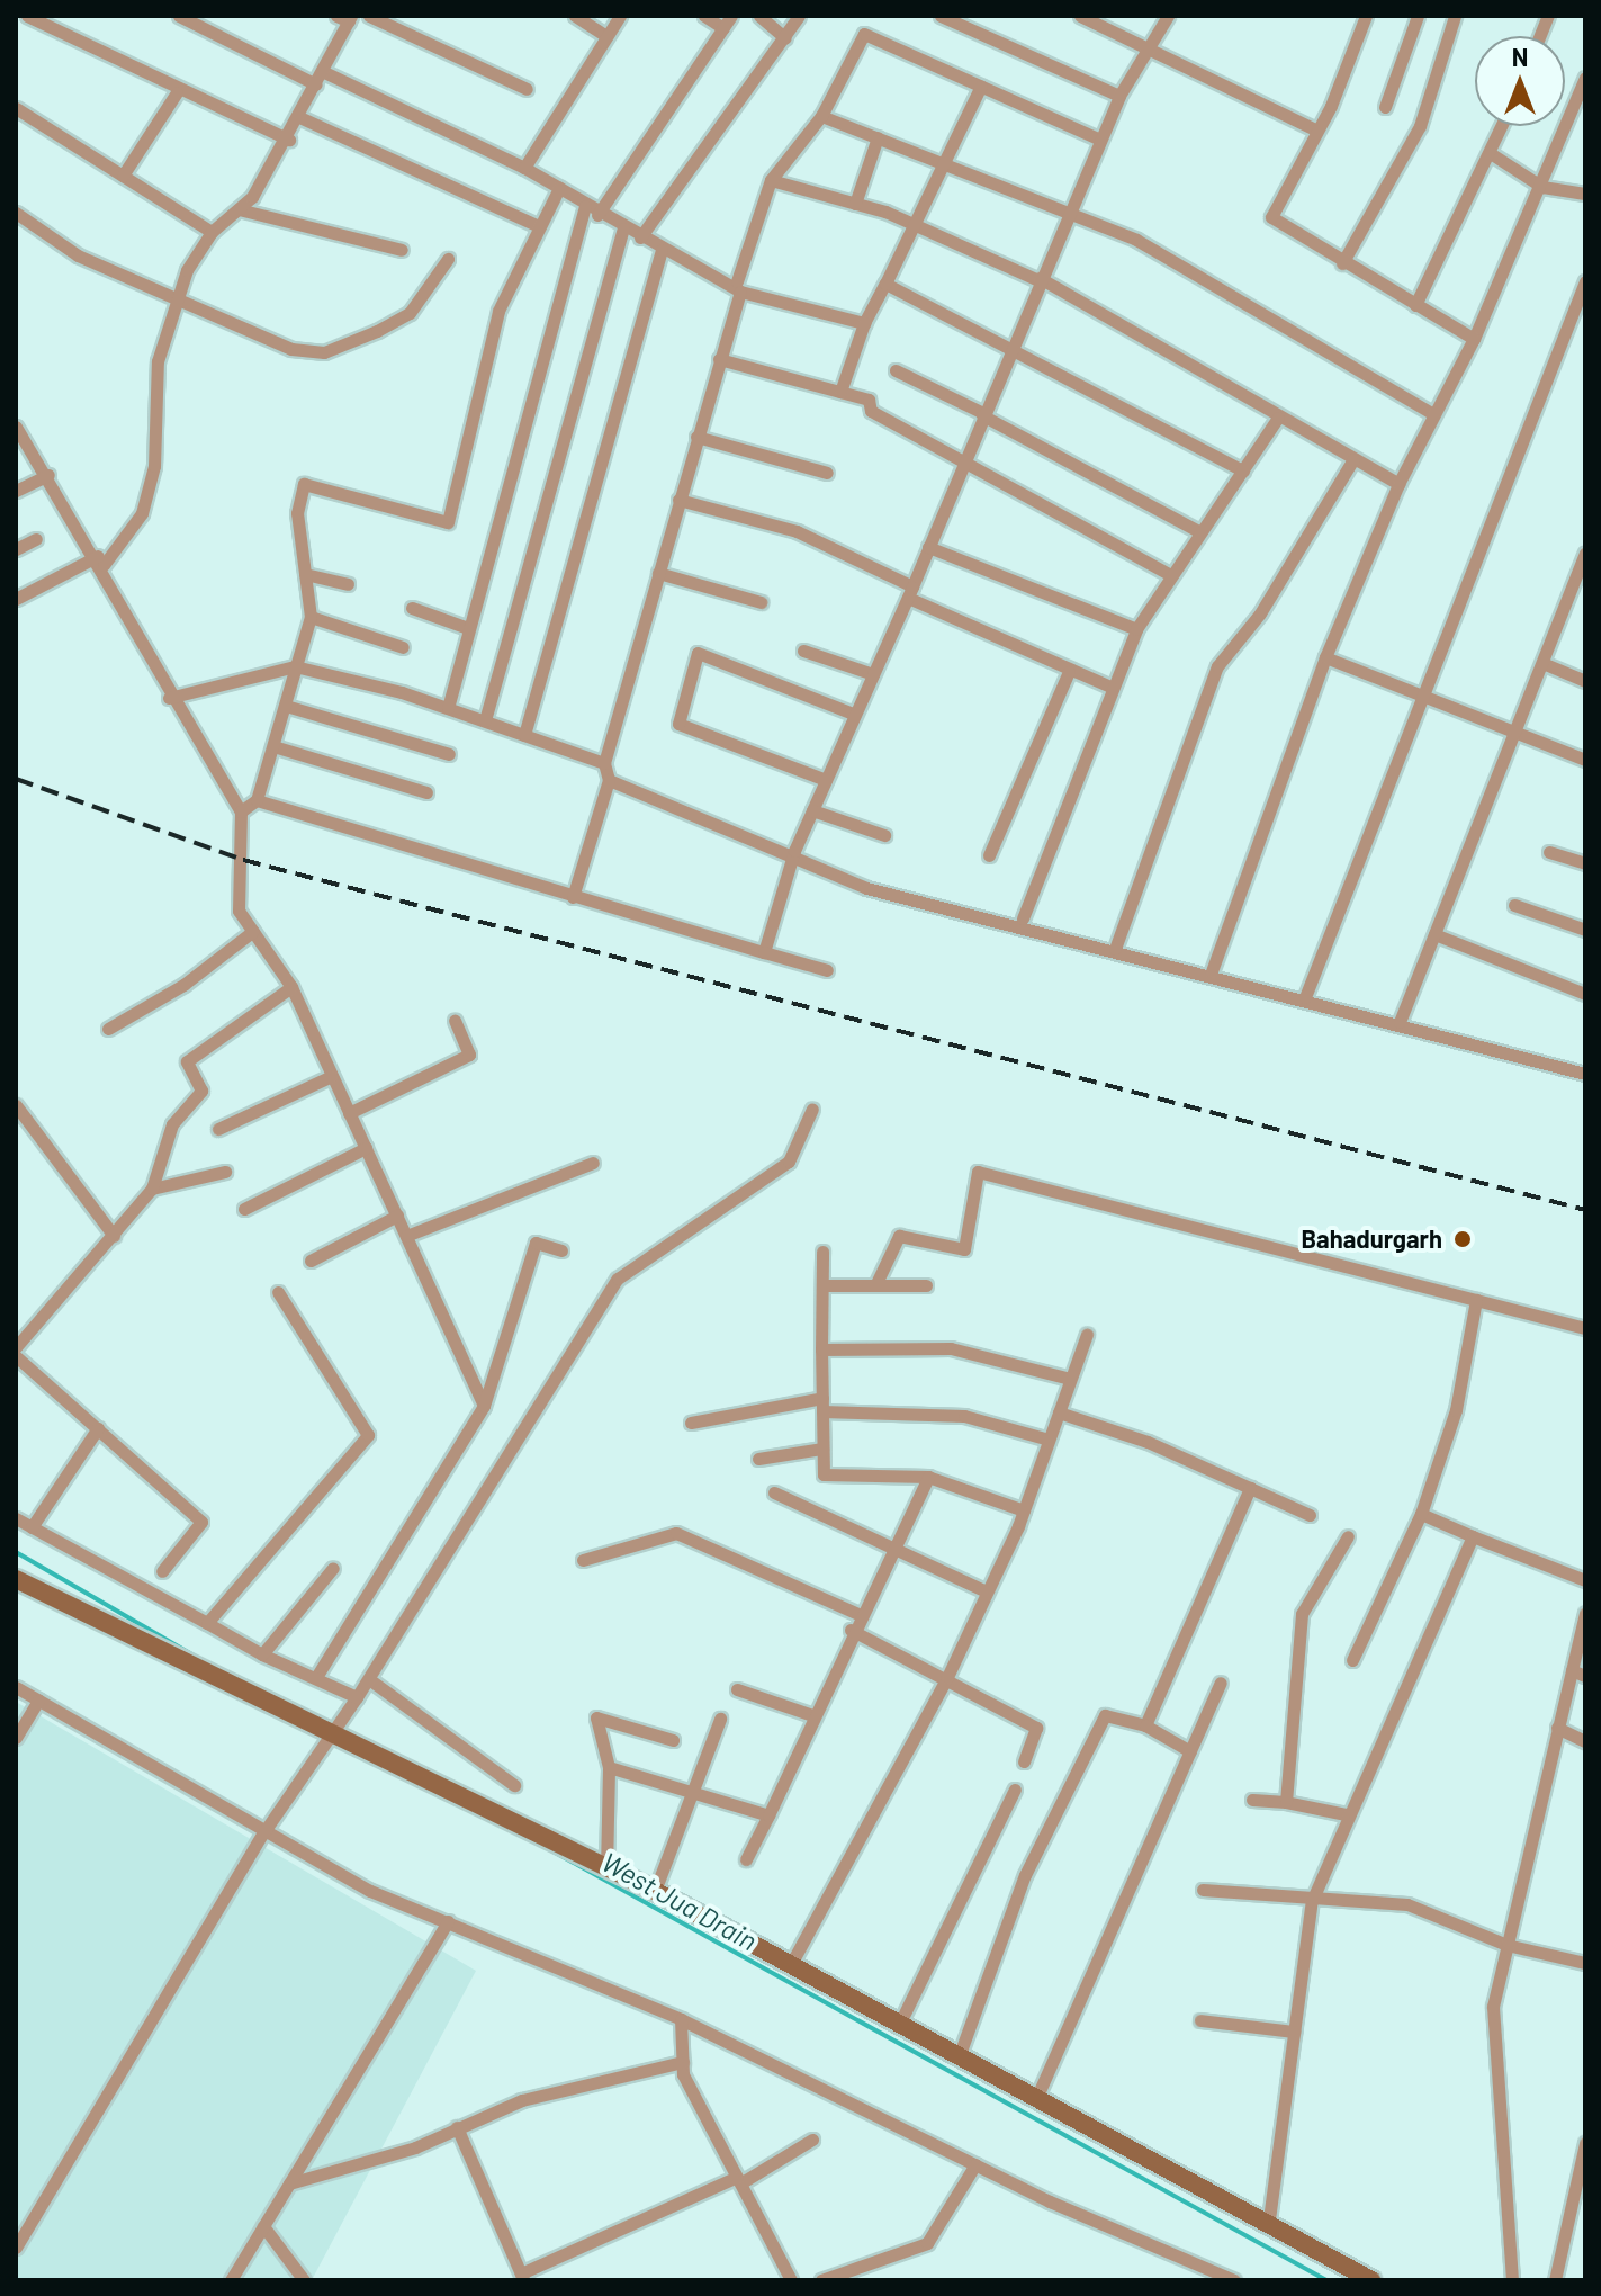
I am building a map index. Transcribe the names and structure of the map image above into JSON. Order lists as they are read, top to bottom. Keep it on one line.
{"water":["West Jua Drain"],"places":["Bahadurgarh"],"north":"top"}
